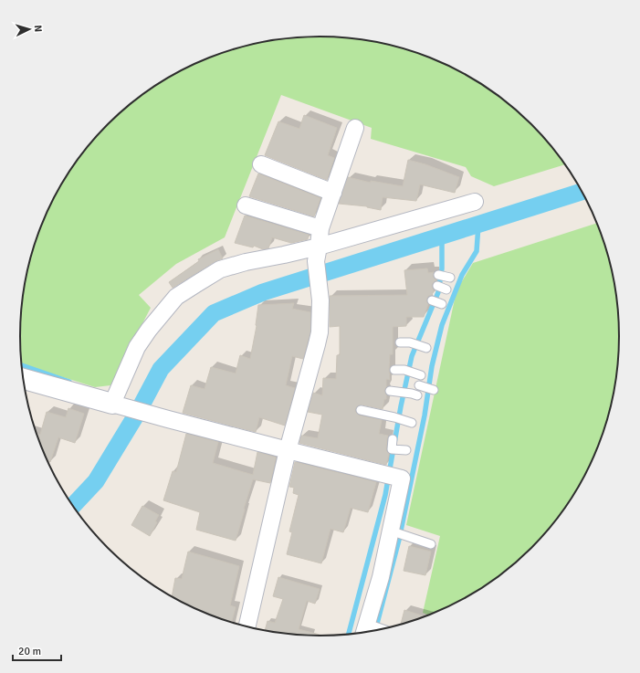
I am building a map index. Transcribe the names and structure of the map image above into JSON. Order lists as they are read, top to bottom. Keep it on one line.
{"scale_bar":"20 m","north":"right"}
